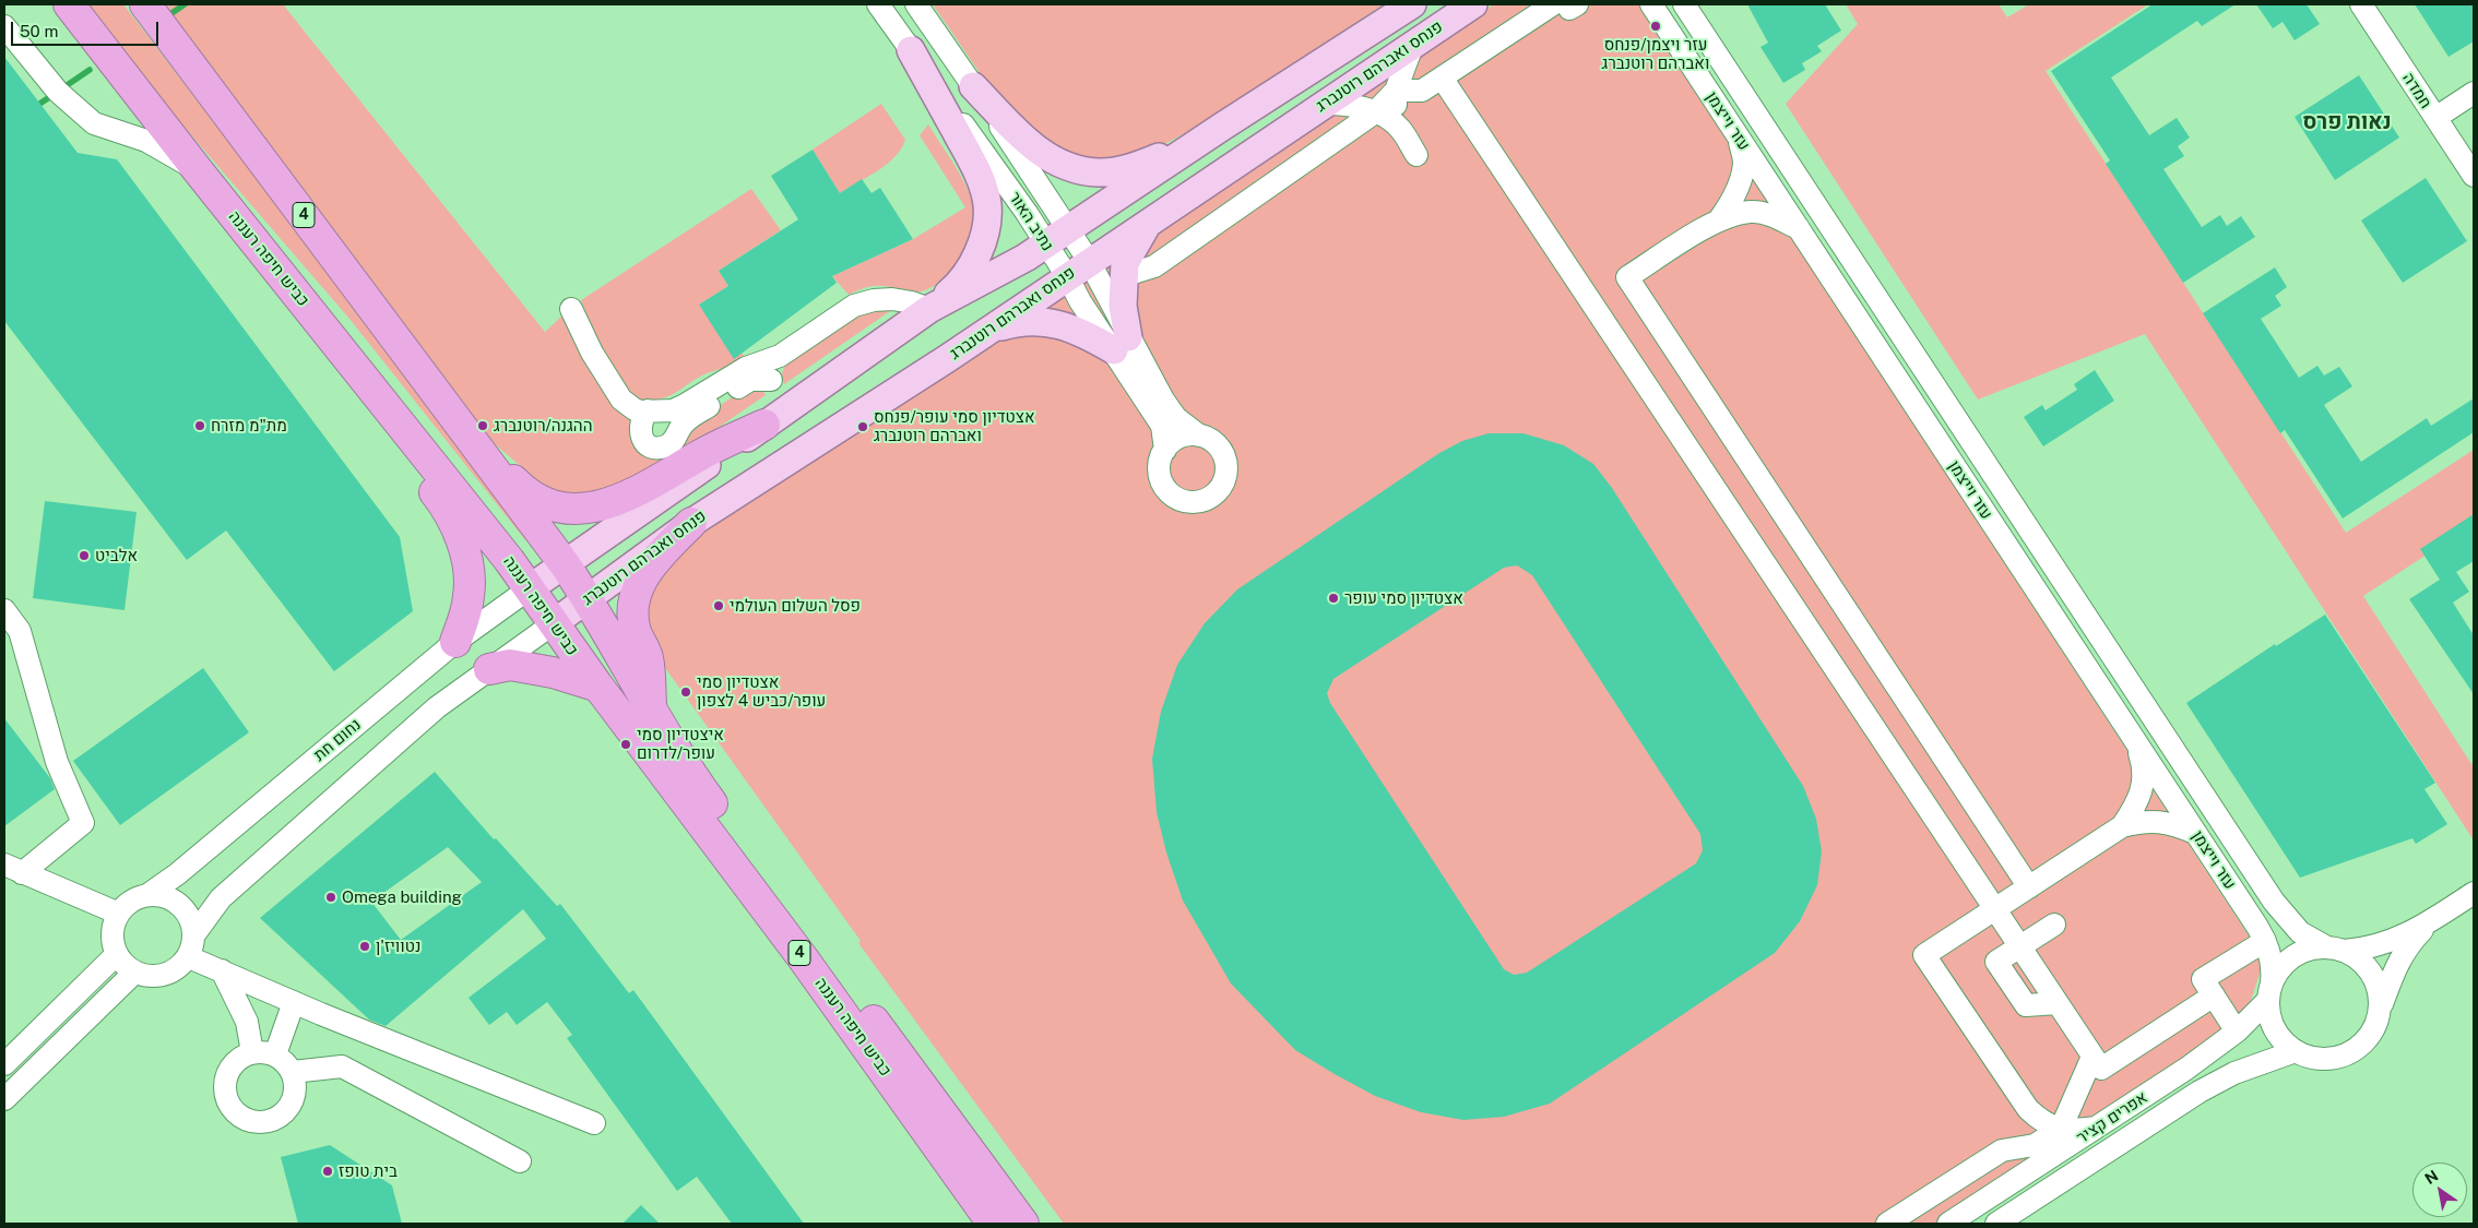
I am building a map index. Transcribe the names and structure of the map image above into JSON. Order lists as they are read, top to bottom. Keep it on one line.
{"streets":{"highway":["4","כביש חיפה רעננה"],"main road":["פנחס ואברהם רוטנברג"],"street":["חמדה","עזר וייצמן","נתיב האור","נחום חת","אפרים קציר"]},"crossings":[["פנחס ואברהם רוטנברג","נתיב האור"],["פנחס ואברהם רוטנברג","כביש חיפה רעננה"],["פנחס ואברהם רוטנברג","נחום חת"],["עזר וייצמן","אפרים קציר"],["כביש חיפה רעננה","נחום חת"]],"districts":["נאות פרס"],"places":["עזר ויצמן/פנחס ואברהם רוטנברג","מת\"מ מזרח","ההגנה/רוטנברג","אצטדיון סמי עופר/פנחס ואברהם רוטנברג","אלביט","אצטדיון סמי עופר","פסל השלום העולמי","אצטדיון סמי עופר/כביש 4 לצפון","איצטדיון סמי עופר/לדרום","Omega building","נטוויז'ן","בית טופז"],"scale_bar":"50 m","north":"top left"}
